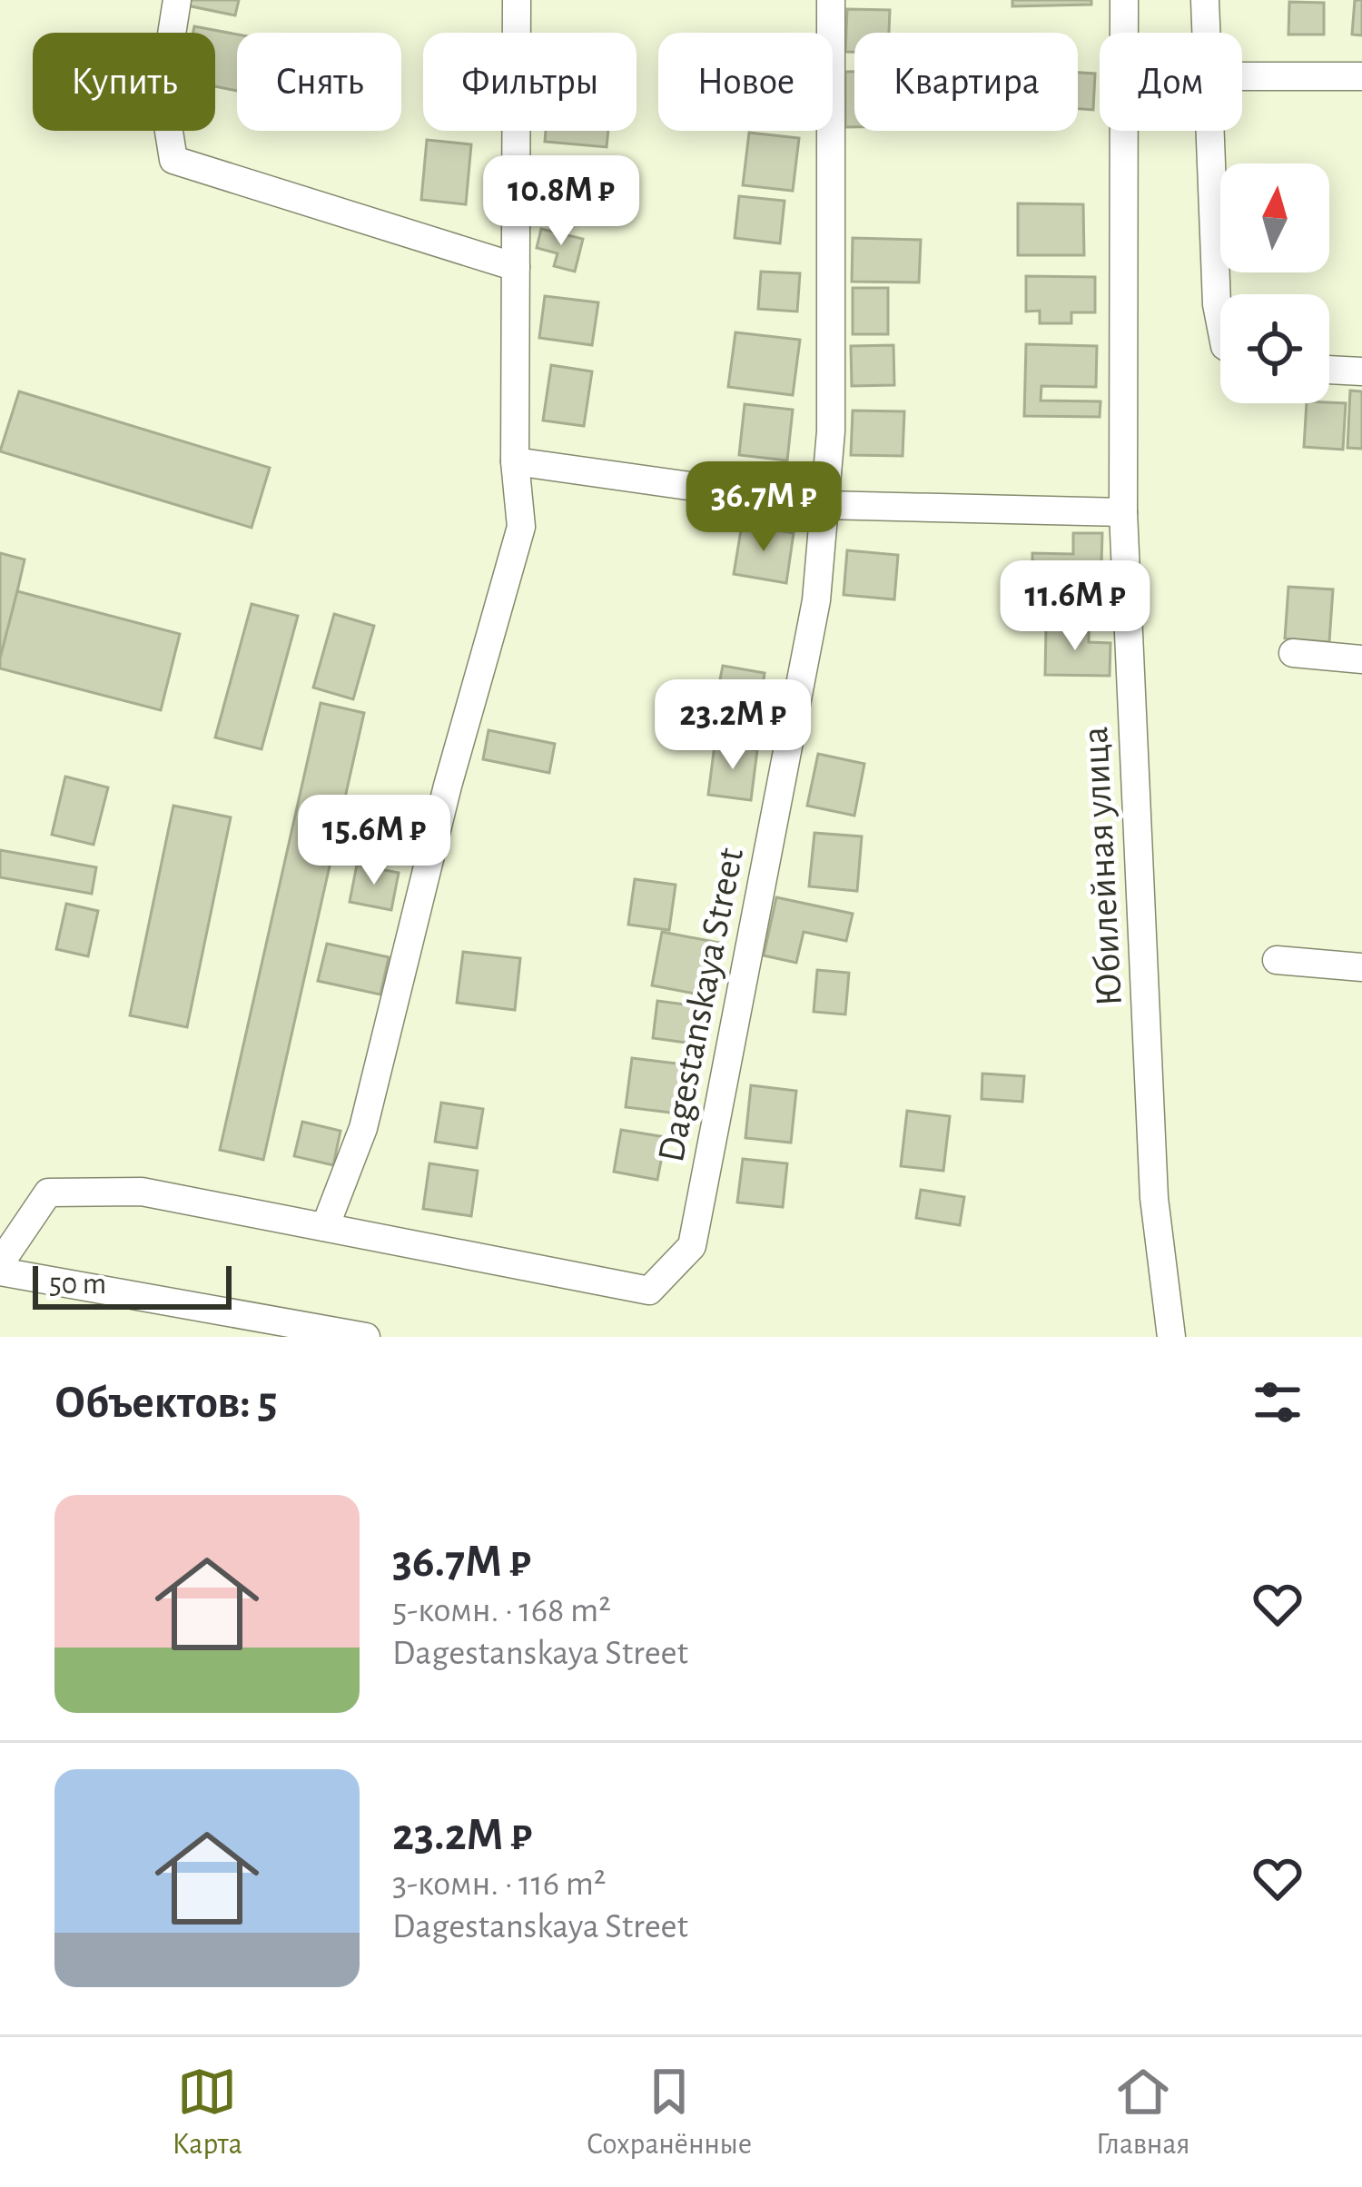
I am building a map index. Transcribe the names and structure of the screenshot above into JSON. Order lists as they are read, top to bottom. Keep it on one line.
{"streets":{"street":["Юбилейная улица","Dagestanskaya Street"]},"scale_bar":"50 m","north":"top","page":{"chip":["Купить","Снять","Фильтры","Новое","Квартира","Дом"],"price":["10.8M ₽","36.7M ₽","11.6M ₽","23.2M ₽","15.6M ₽"],"scale":"50 m","heading":"Объектов: 5","list":[{"name":"36.7M ₽","note":"5-комн. · 168 m² · Dagestanskaya Street"},{"name":"23.2M ₽","note":"3-комн. · 116 m² · Dagestanskaya Street"}],"tabs":["Карта","Сохранённые","Главная"]}}
